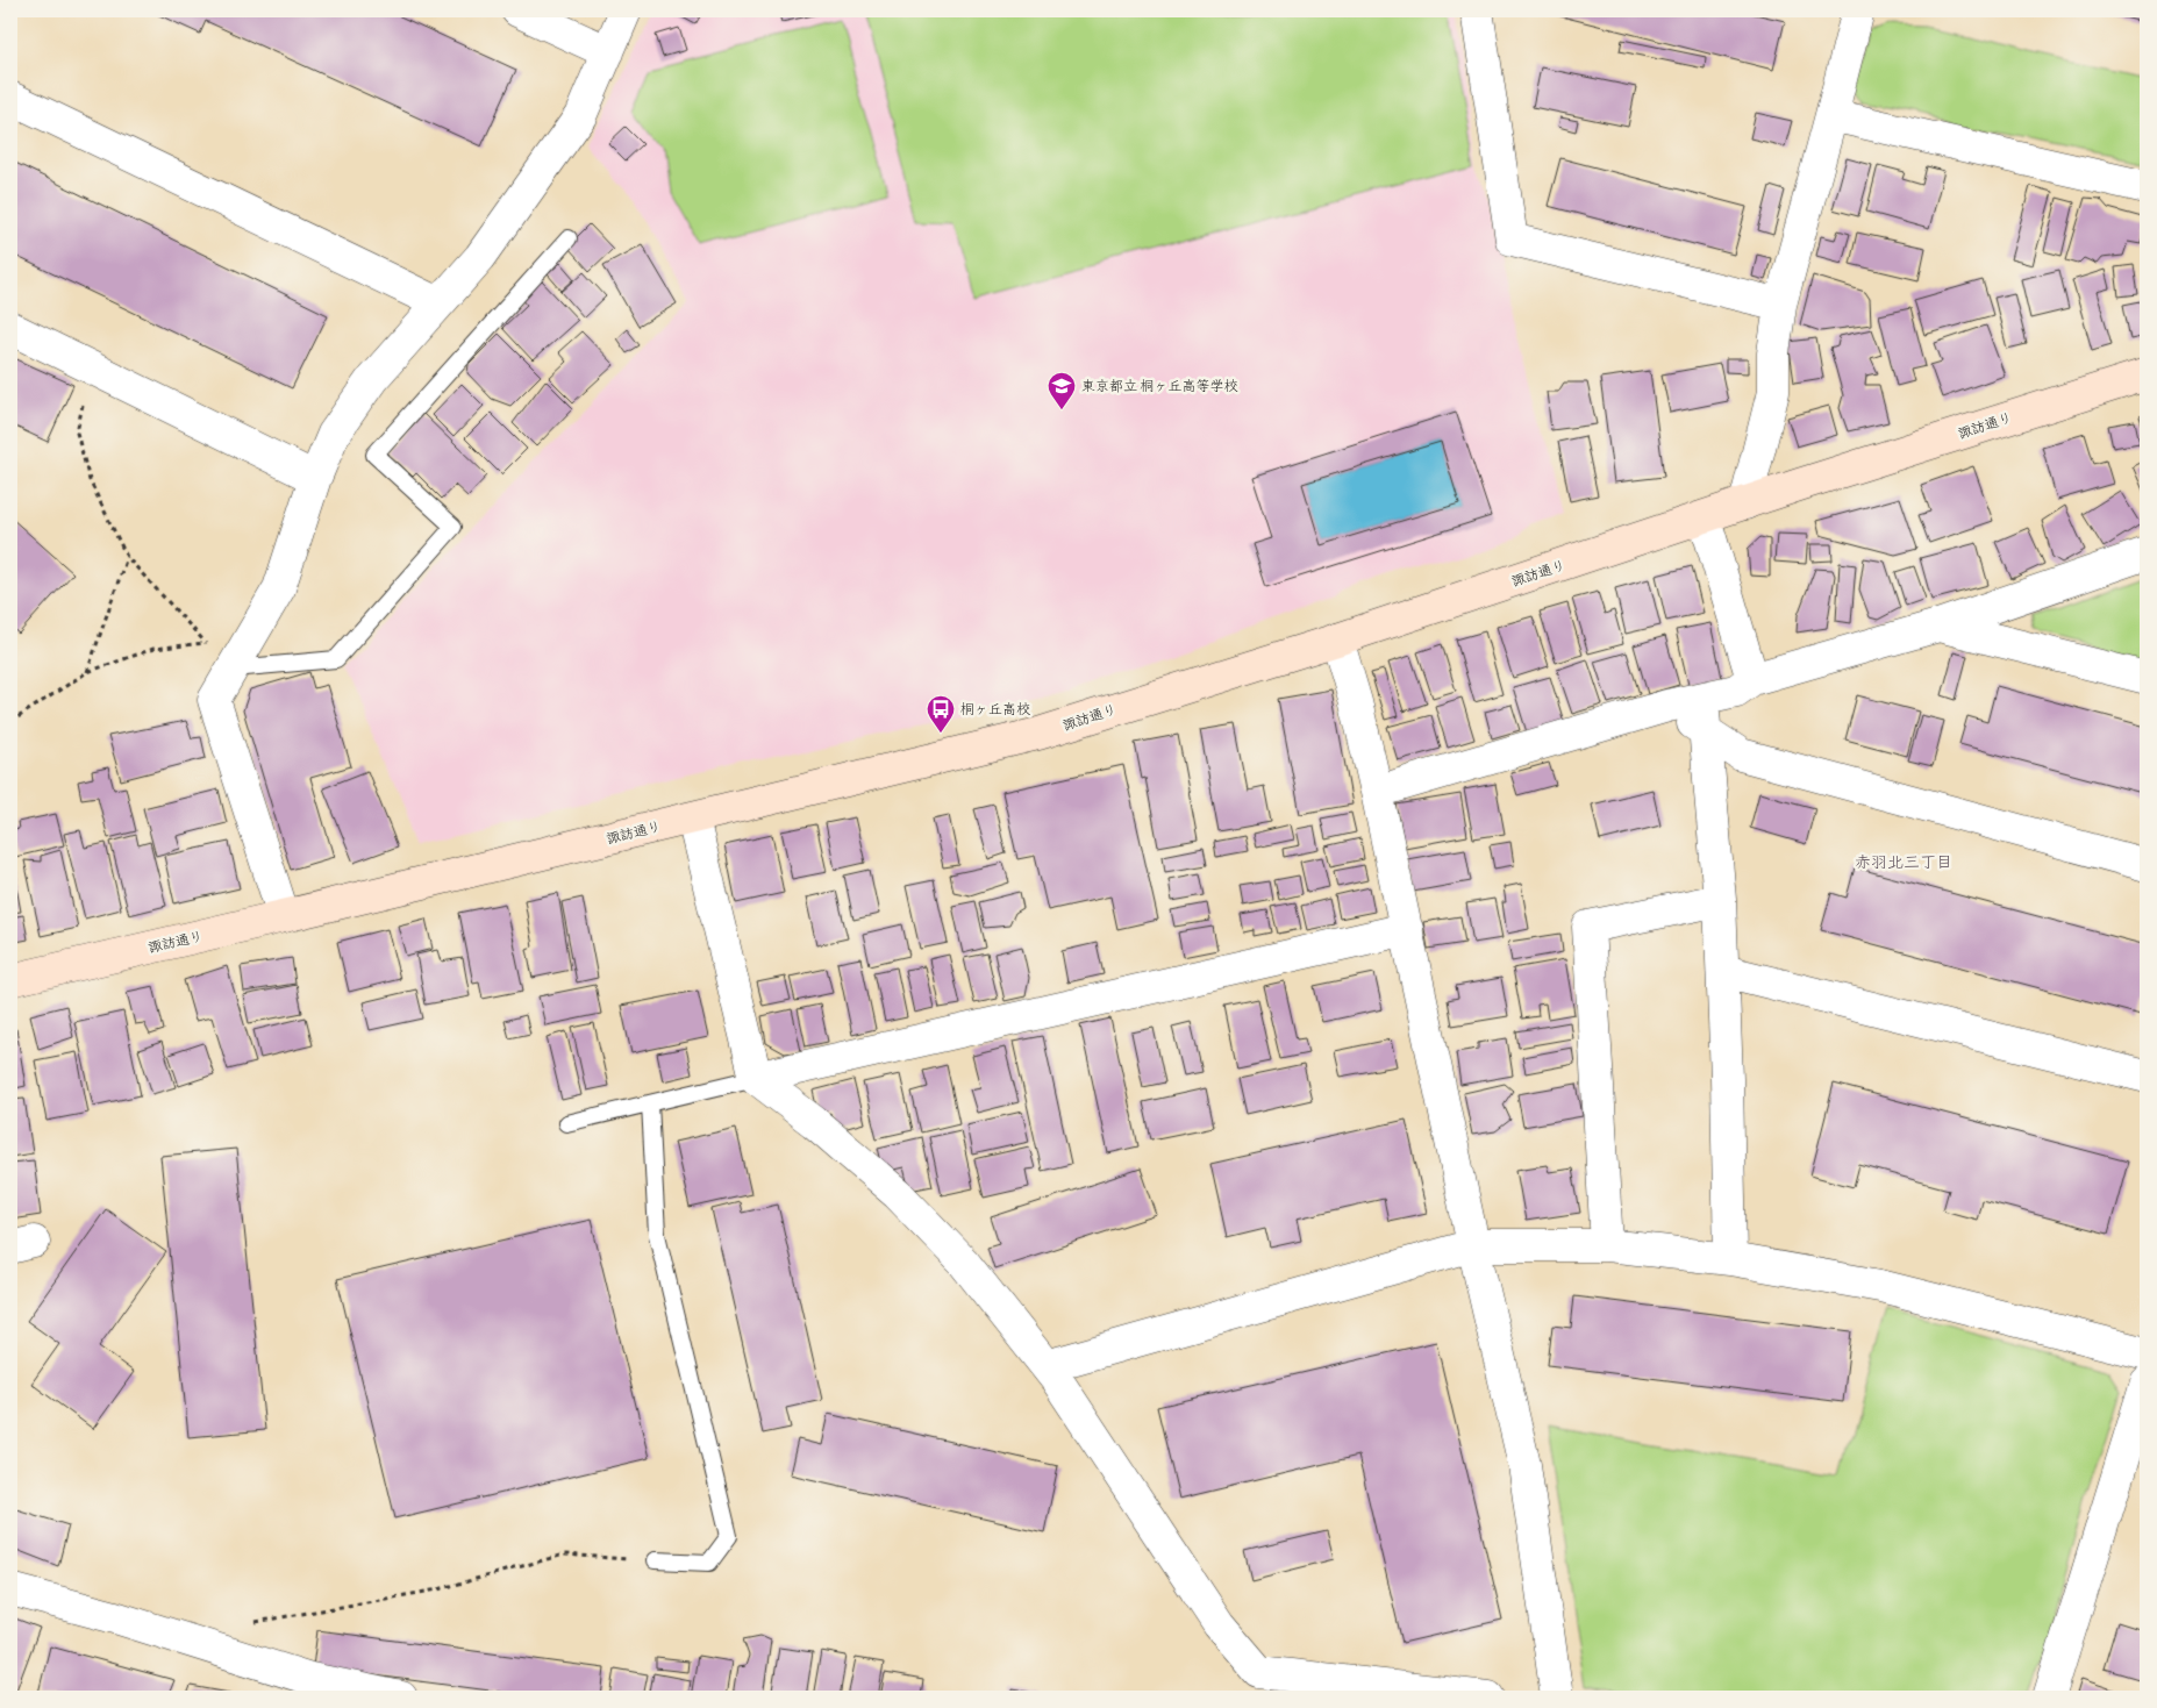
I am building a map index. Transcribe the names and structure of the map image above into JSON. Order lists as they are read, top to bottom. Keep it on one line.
{"streets":{"street":["諏訪通り"]},"districts":["赤羽北三丁目"],"places":{"school or university":["東京都立 桐ヶ丘高等学校"],"bus stop":["桐ヶ丘高校"]}}
